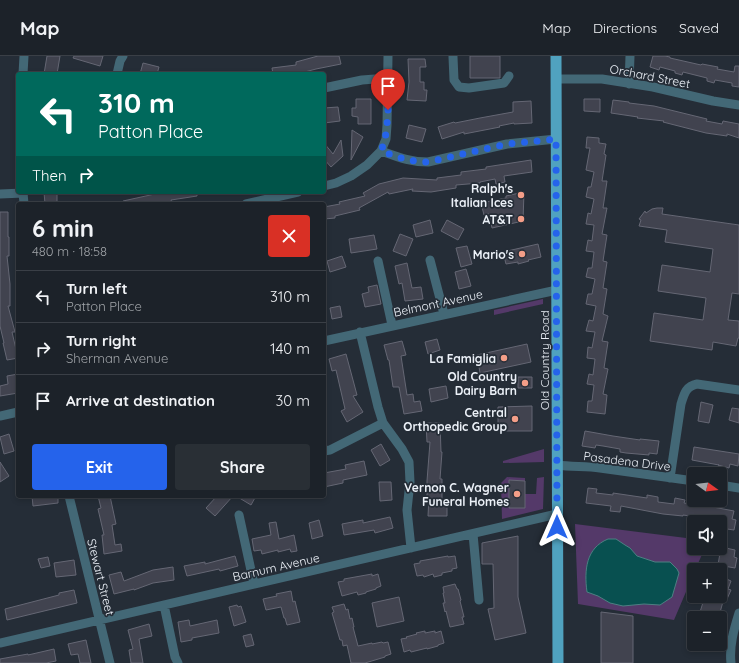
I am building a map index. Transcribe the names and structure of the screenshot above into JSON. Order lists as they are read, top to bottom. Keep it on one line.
{"streets":{"main road":["Old Country Road"],"street":["Orchard Street","Belmont Avenue","Pasadena Drive","Barnum Avenue","Stewart Street"]},"crossings":[["Orchard Street","Old Country Road"],["Belmont Avenue","Old Country Road"],["Old Country Road","Pasadena Drive"],["Old Country Road","Barnum Avenue"],["Barnum Avenue","Stewart Street"]],"places":["Ralph's Italian Ices","AT&T","Mario's","La Famiglia","Old Country Dairy Barn","Central Orthopedic Group","Vernon C. Wagner Funeral Homes"],"north":"right","page":{"header":"Map","nav":["Map","Directions","Saved"],"turn":["310 m","Patton Place"],"then":"Then","heading":["6 min","480 m · 18:58"],"list":[{"name":"Turn left","note":"Patton Place","value":"310 m"},{"name":"Turn right","note":"Sherman Avenue","value":"140 m"},{"name":"Arrive at destination","value":"30 m"}],"buttons":["Exit","Share"],"map_buttons":["+","−"]}}
